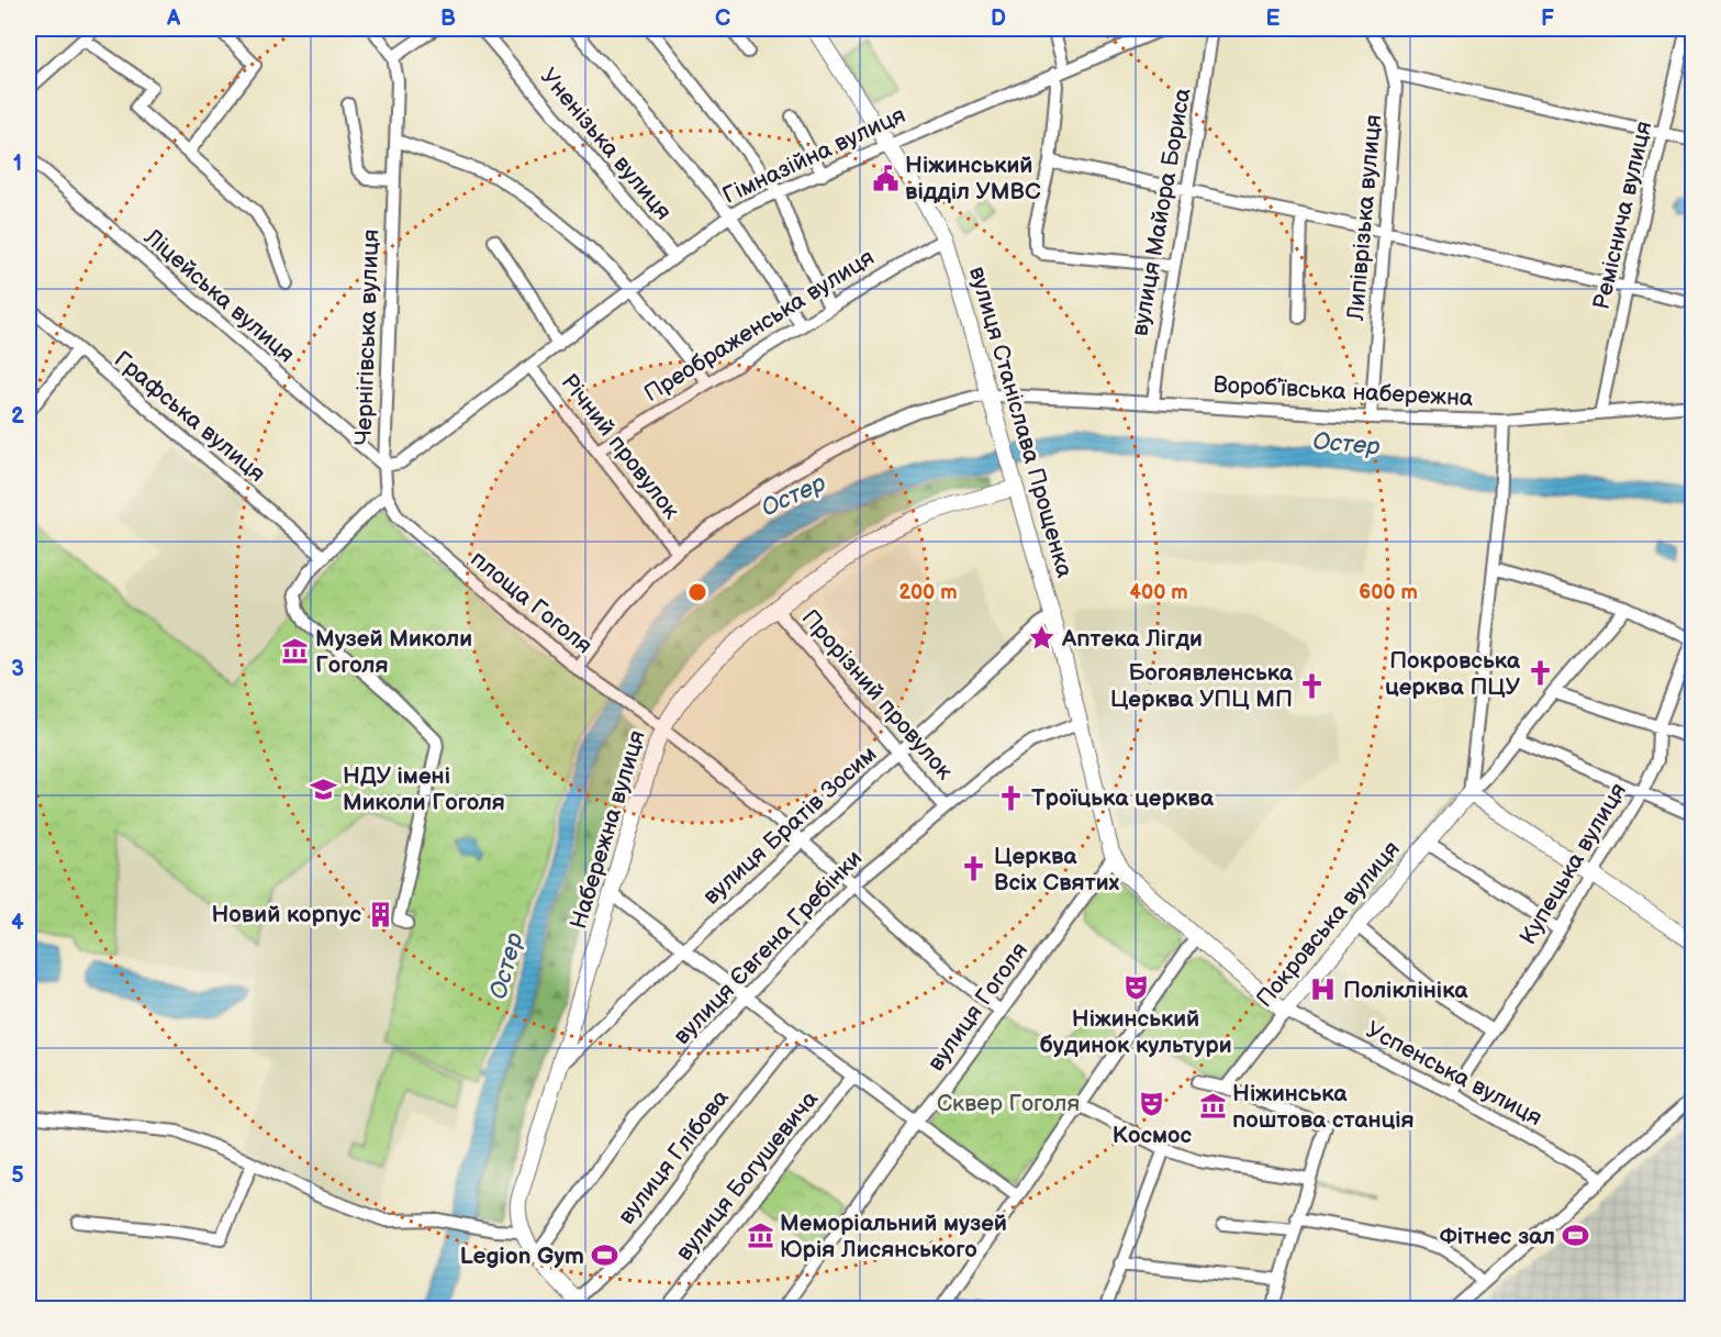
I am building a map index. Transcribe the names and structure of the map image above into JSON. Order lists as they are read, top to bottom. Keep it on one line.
{"streets":{"main road":["вулиця Станіслава Прощенка","Набережна вулиця","Покровська вулиця"],"street":["Уненізька вулиця","Гімназійна вулиця","вулиця Майора Бориса","Реміснича вулиця","Липіврізька вулиця","Ліцейська вулиця","Преображенська вулиця","Чернігівська вулиця","Воробʼївська набережна","Графська вулиця","Річний провулок","площа Гоголя","Прорізний провулок","вулиця Братів Зосим","Купецька вулиця","вулиця Євгена Гребінки","вулиця Гоголя","Успенська вулиця","вулиця Глібова","вулиця Богушевича"]},"crossings":[["Уненізька вулиця","Гімназійна вулиця"],["Гімназійна вулиця","Ліцейська вулиця"],["Гімназійна вулиця","Чернігівська вулиця"],["Гімназійна вулиця","вулиця Станіслава Прощенка"],["Гімназійна вулиця","Річний провулок"],["вулиця Майора Бориса","Воробʼївська набережна"],["Реміснича вулиця","Воробʼївська набережна"],["Липіврізька вулиця","Воробʼївська набережна"],["Ліцейська вулиця","Чернігівська вулиця"],["Преображенська вулиця","вулиця Станіслава Прощенка"],["Преображенська вулиця","Річний провулок"],["Чернігівська вулиця","площа Гоголя"],["Воробʼївська набережна","вулиця Станіслава Прощенка"],["вулиця Станіслава Прощенка","вулиця Братів Зосим"],["вулиця Станіслава Прощенка","Набережна вулиця"],["вулиця Станіслава Прощенка","вулиця Євгена Гребінки"],["вулиця Станіслава Прощенка","вулиця Гоголя"],["площа Гоголя","вулиця Братів Зосим"],["площа Гоголя","Набережна вулиця"],["площа Гоголя","вулиця Євгена Гребінки"],["площа Гоголя","вулиця Гоголя"],["Прорізний провулок","вулиця Братів Зосим"],["Прорізний провулок","Набережна вулиця"],["Прорізний провулок","вулиця Євгена Гребінки"],["вулиця Братів Зосим","Набережна вулиця"],["Набережна вулиця","вулиця Євгена Гребінки"],["Набережна вулиця","вулиця Глібова"],["Купецька вулиця","Успенська вулиця"],["Покровська вулиця","Успенська вулиця"]],"water":["Остер"],"parks":["Сквер Гоголя"],"places":{"public building":["Ніжинський відділ УМВС"],"place":["Аптека Лігди"],"museum":["Музей Миколи Гоголя","Ніжинська поштова станція","Меморіальний музей Юрія Лисянського"],"church":["Покровська церква ПЦУ","Богоявленська Церква УПЦ МП","Троїцька церква","Церква Всіх Святих"],"school or university":["НДУ імені Миколи Гоголя"],"building":["Новий корпус"],"theatre":["Ніжинський будинок культури","Космос"],"hospital":["Поліклініка"],"sports":["Фітнес зал","Legion Gym"]},"grid":{"columns":["A","B","C","D","E","F"],"rows":["1","2","3","4","5"]},"rings":["200 m","400 m","600 m"]}
